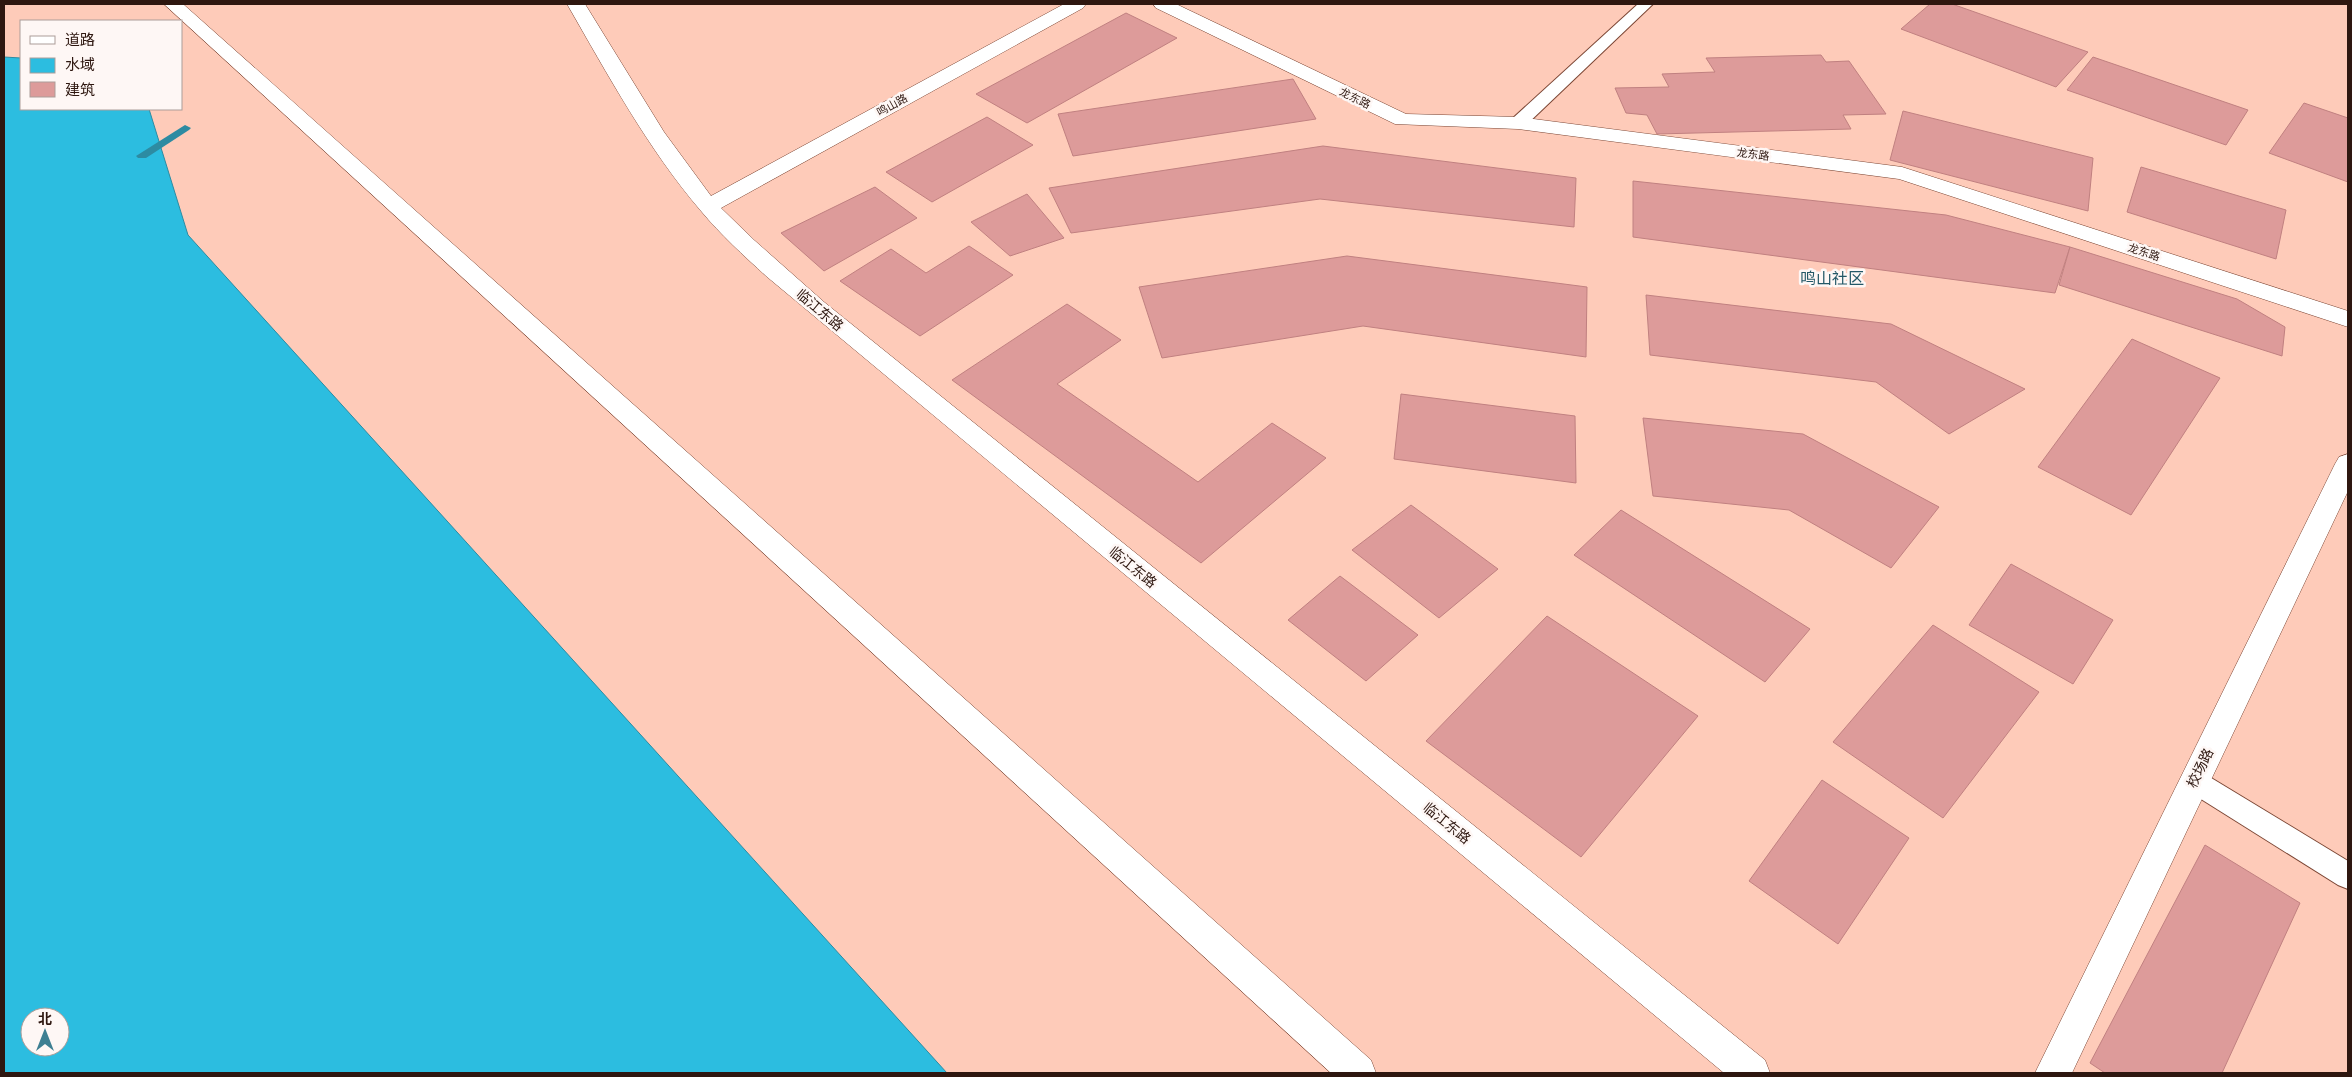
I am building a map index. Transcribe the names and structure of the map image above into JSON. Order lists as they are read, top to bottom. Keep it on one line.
{"streets":{"street":["龙东路","鸣山路","临江东路","校场路"]},"crossings":[["鸣山路","临江东路"]],"districts":["鸣山社区"],"legend":["道路","水域","建筑"],"north":"top"}
